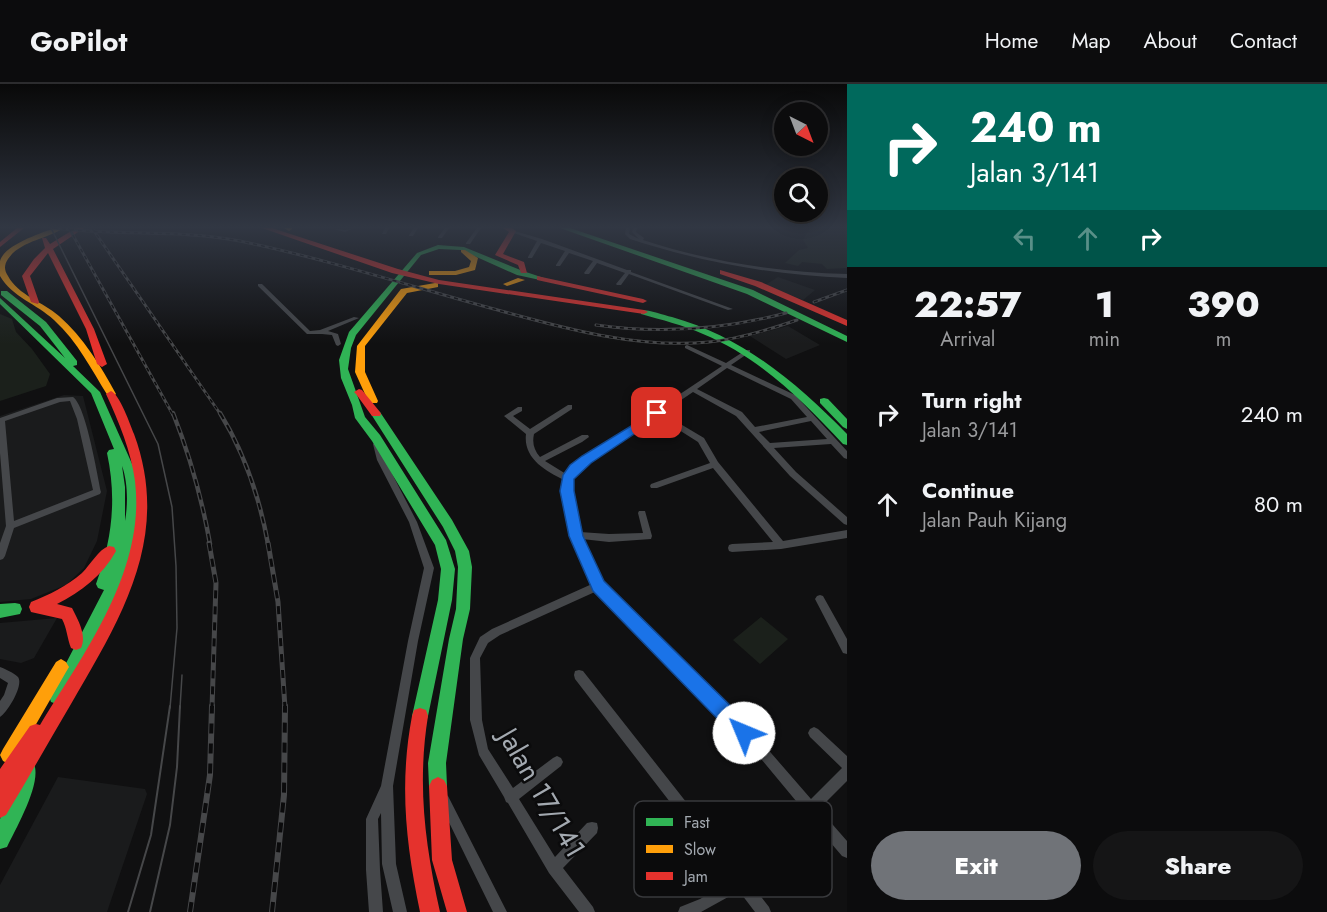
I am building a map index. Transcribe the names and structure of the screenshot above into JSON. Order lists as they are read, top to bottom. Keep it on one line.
{"streets":{"street":["Jalan 17/141"]},"legend":["Fast","Slow","Jam"],"north":"bottom right","page":{"header":"GoPilot","nav":["Home","Map","About","Contact"],"turn":["240 m","Jalan 3/141"],"eta":["22:57","Arrival","1","min","390","m"],"list":[{"name":"Turn right","note":"Jalan 3/141","value":"240 m"},{"name":"Continue","note":"Jalan Pauh Kijang","value":"80 m"}],"buttons":["Exit","Share"]}}
